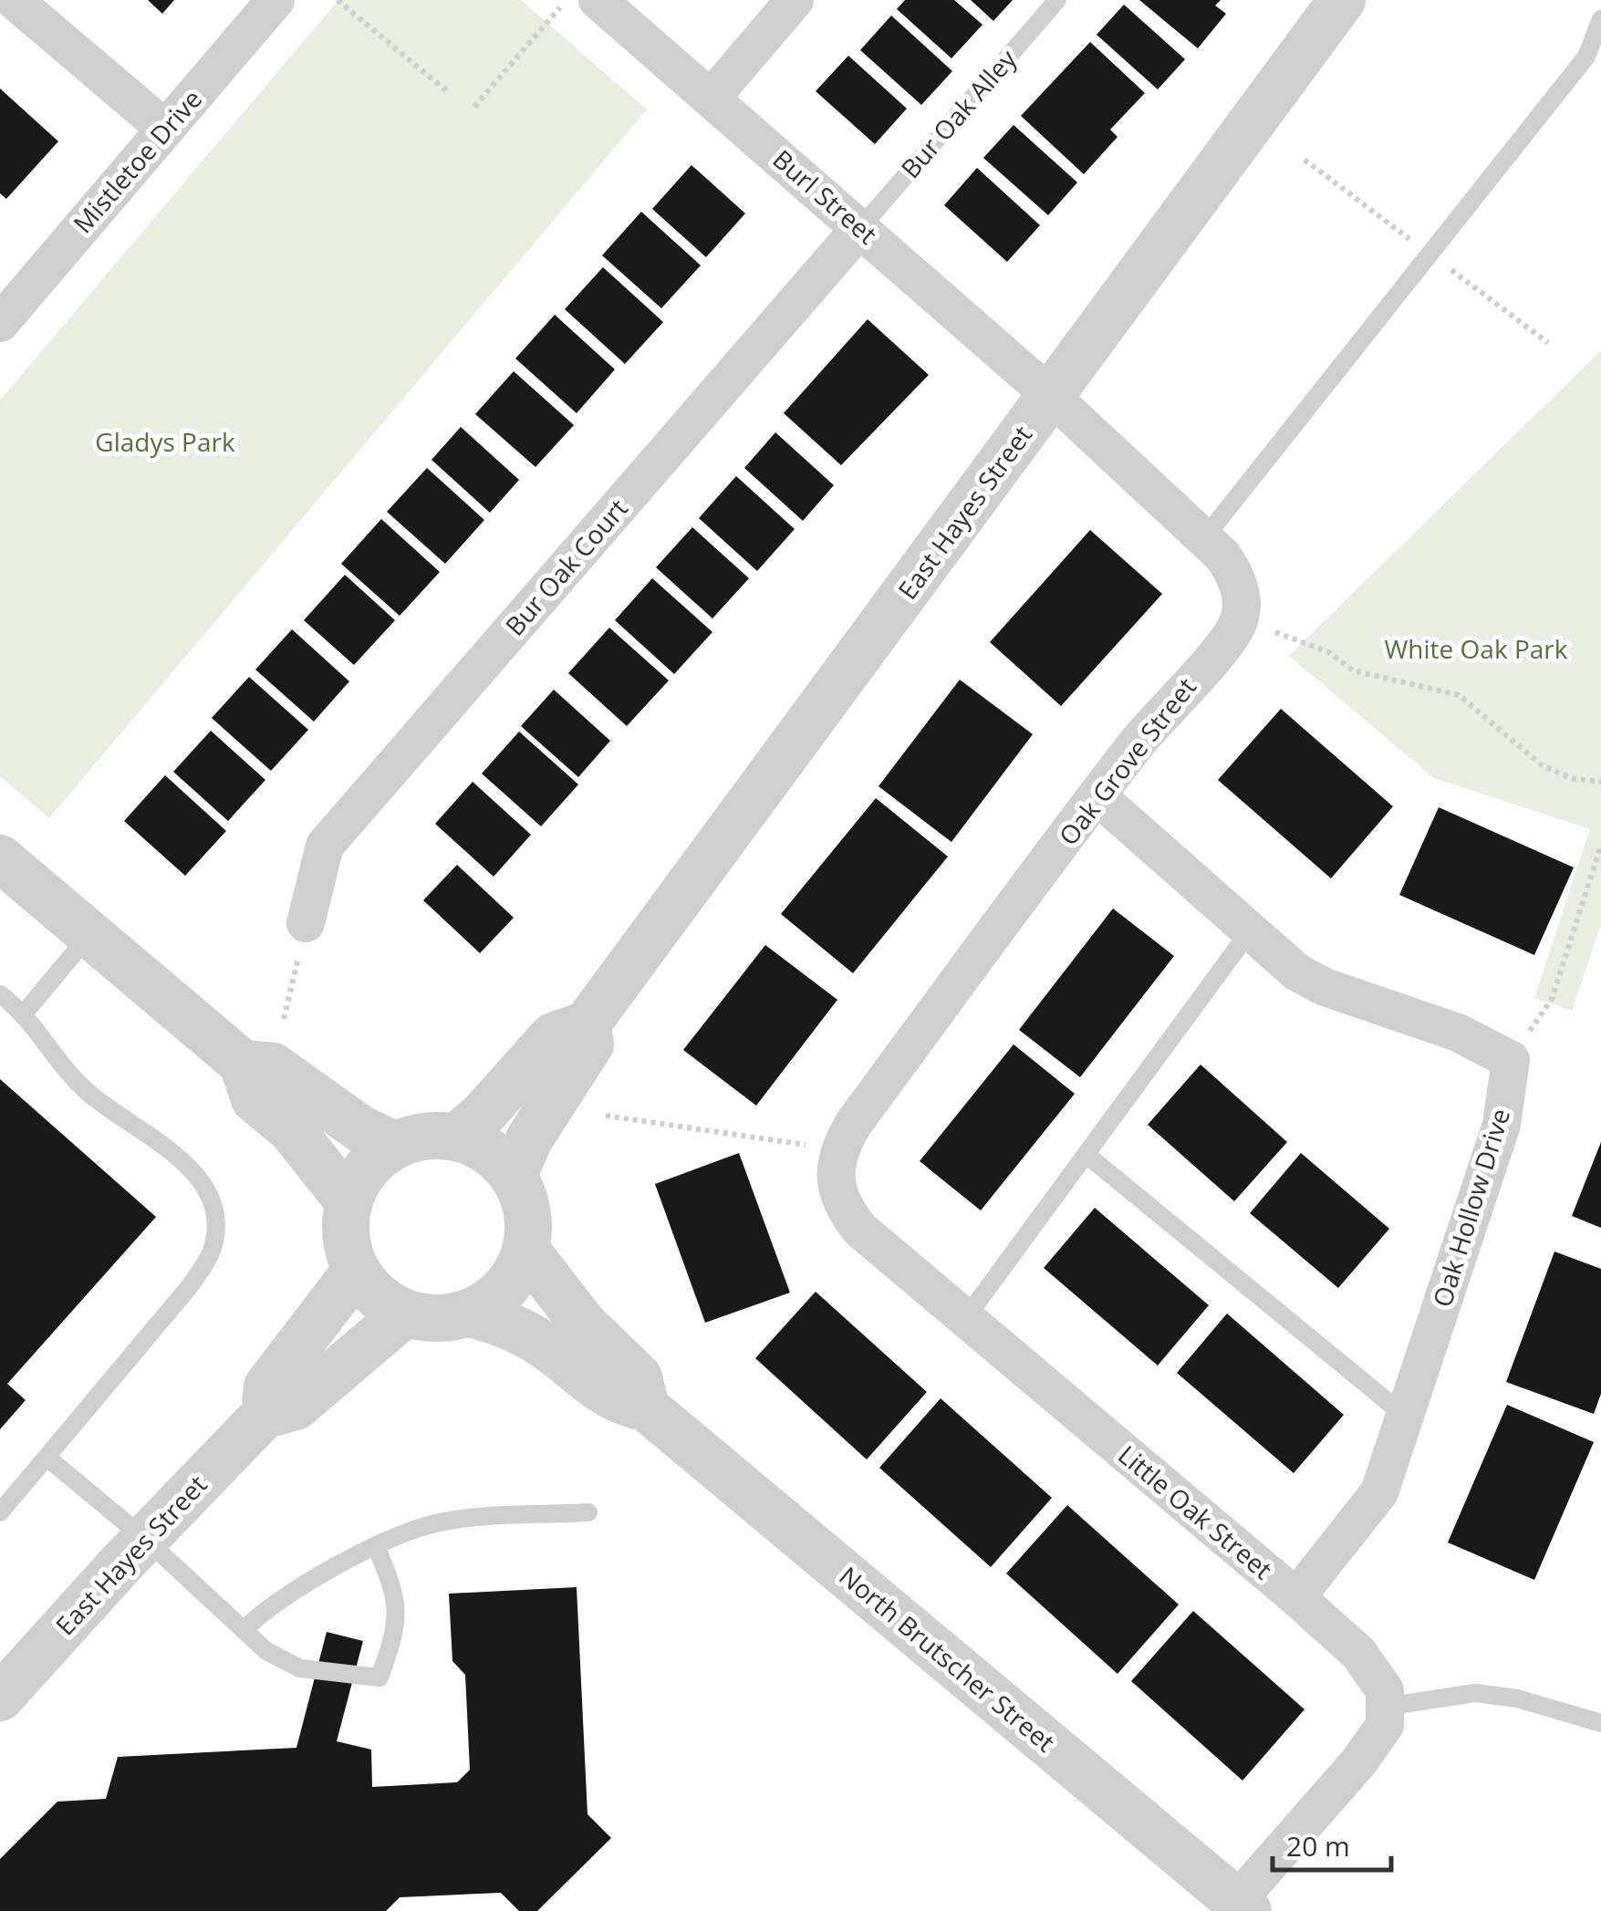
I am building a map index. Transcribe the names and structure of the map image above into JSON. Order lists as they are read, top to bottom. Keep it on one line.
{"streets":{"street":["Mistletoe Drive","Burl Street","East Hayes Street","Bur Oak Court","Oak Grove Street","Oak Hollow Drive","Little Oak Street","North Brutscher Street"],"lane":["Bur Oak Alley"]},"crossings":[["Bur Oak Alley","Burl Street"],["Bur Oak Alley","Bur Oak Court"],["Burl Street","East Hayes Street"],["Burl Street","Bur Oak Court"],["East Hayes Street","North Brutscher Street"],["Oak Grove Street","Little Oak Street"],["Oak Hollow Drive","Little Oak Street"]],"parks":["Gladys Park","White Oak Park"],"scale_bar":"20 m"}
